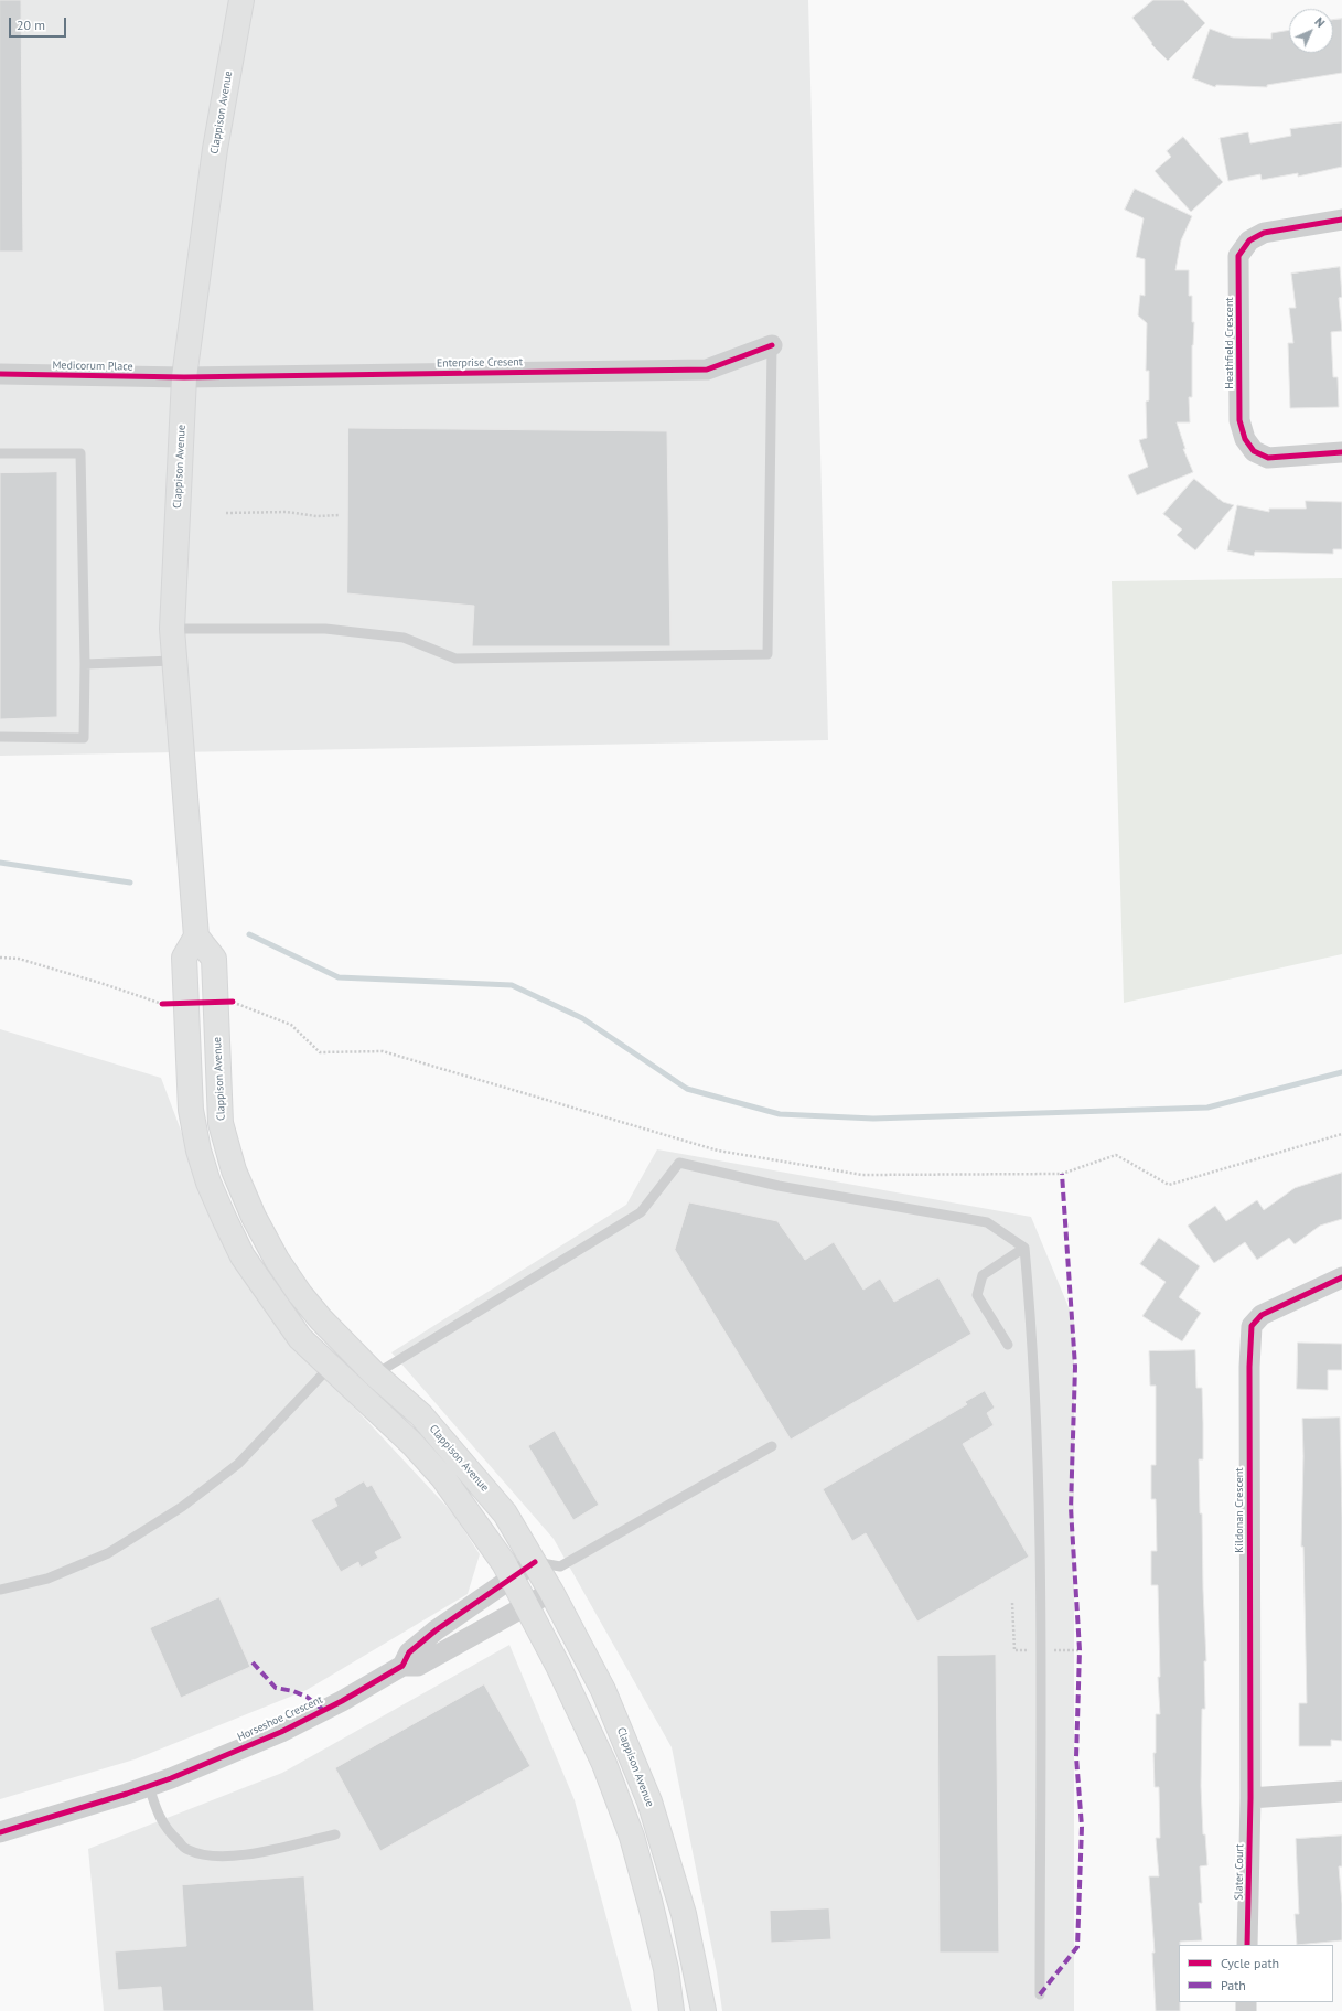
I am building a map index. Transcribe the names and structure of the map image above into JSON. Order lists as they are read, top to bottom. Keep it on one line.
{"streets":{"main road":["Clappison Avenue"],"street":["Heathfield Crescent","Enterprise Cresent","Medicorum Place","Kildonan Crescent","Horseshoe Crescent","Slater Court"]},"crossings":[["Clappison Avenue","Enterprise Cresent"],["Clappison Avenue","Medicorum Place"],["Clappison Avenue","Horseshoe Crescent"],["Enterprise Cresent","Medicorum Place"],["Kildonan Crescent","Slater Court"]],"legend":["Cycle path","Path"],"scale_bar":"20 m","north":"top right"}
